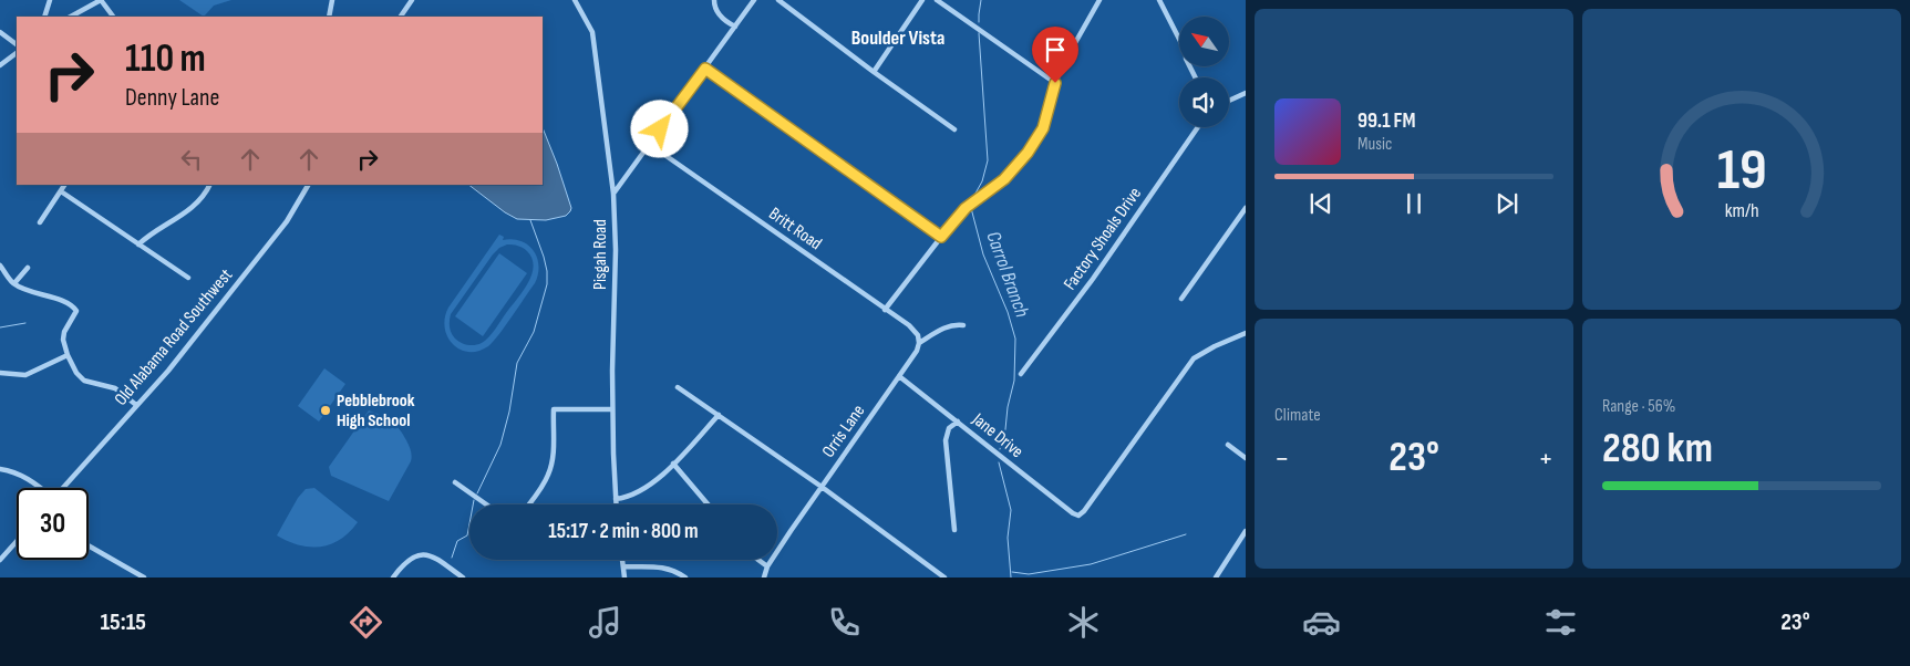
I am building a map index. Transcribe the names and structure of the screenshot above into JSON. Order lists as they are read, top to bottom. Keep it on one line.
{"streets":{"street":["Britt Road","Factory Shoals Drive","Pisgah Road","Old Alabama Road Southwest","Orris Lane","Jane Drive"]},"crossings":[["Britt Road","Orris Lane"],["Orris Lane","Jane Drive"]],"districts":["Boulder Vista"],"water":["Carrol Branch"],"places":["Pebblebrook High School"],"north":"top left","page":{"turn":["110 m","Denny Lane"],"song":["99.1 FM","Music"],"tile":["Climate",["Range · 56%","280 km"]],"heat":["−","23°","+"],"limit":"30","trip":"15:17 · 2 min · 800 m","tabs":["15:15","23°"],"gauge":["19","km/h"]}}
